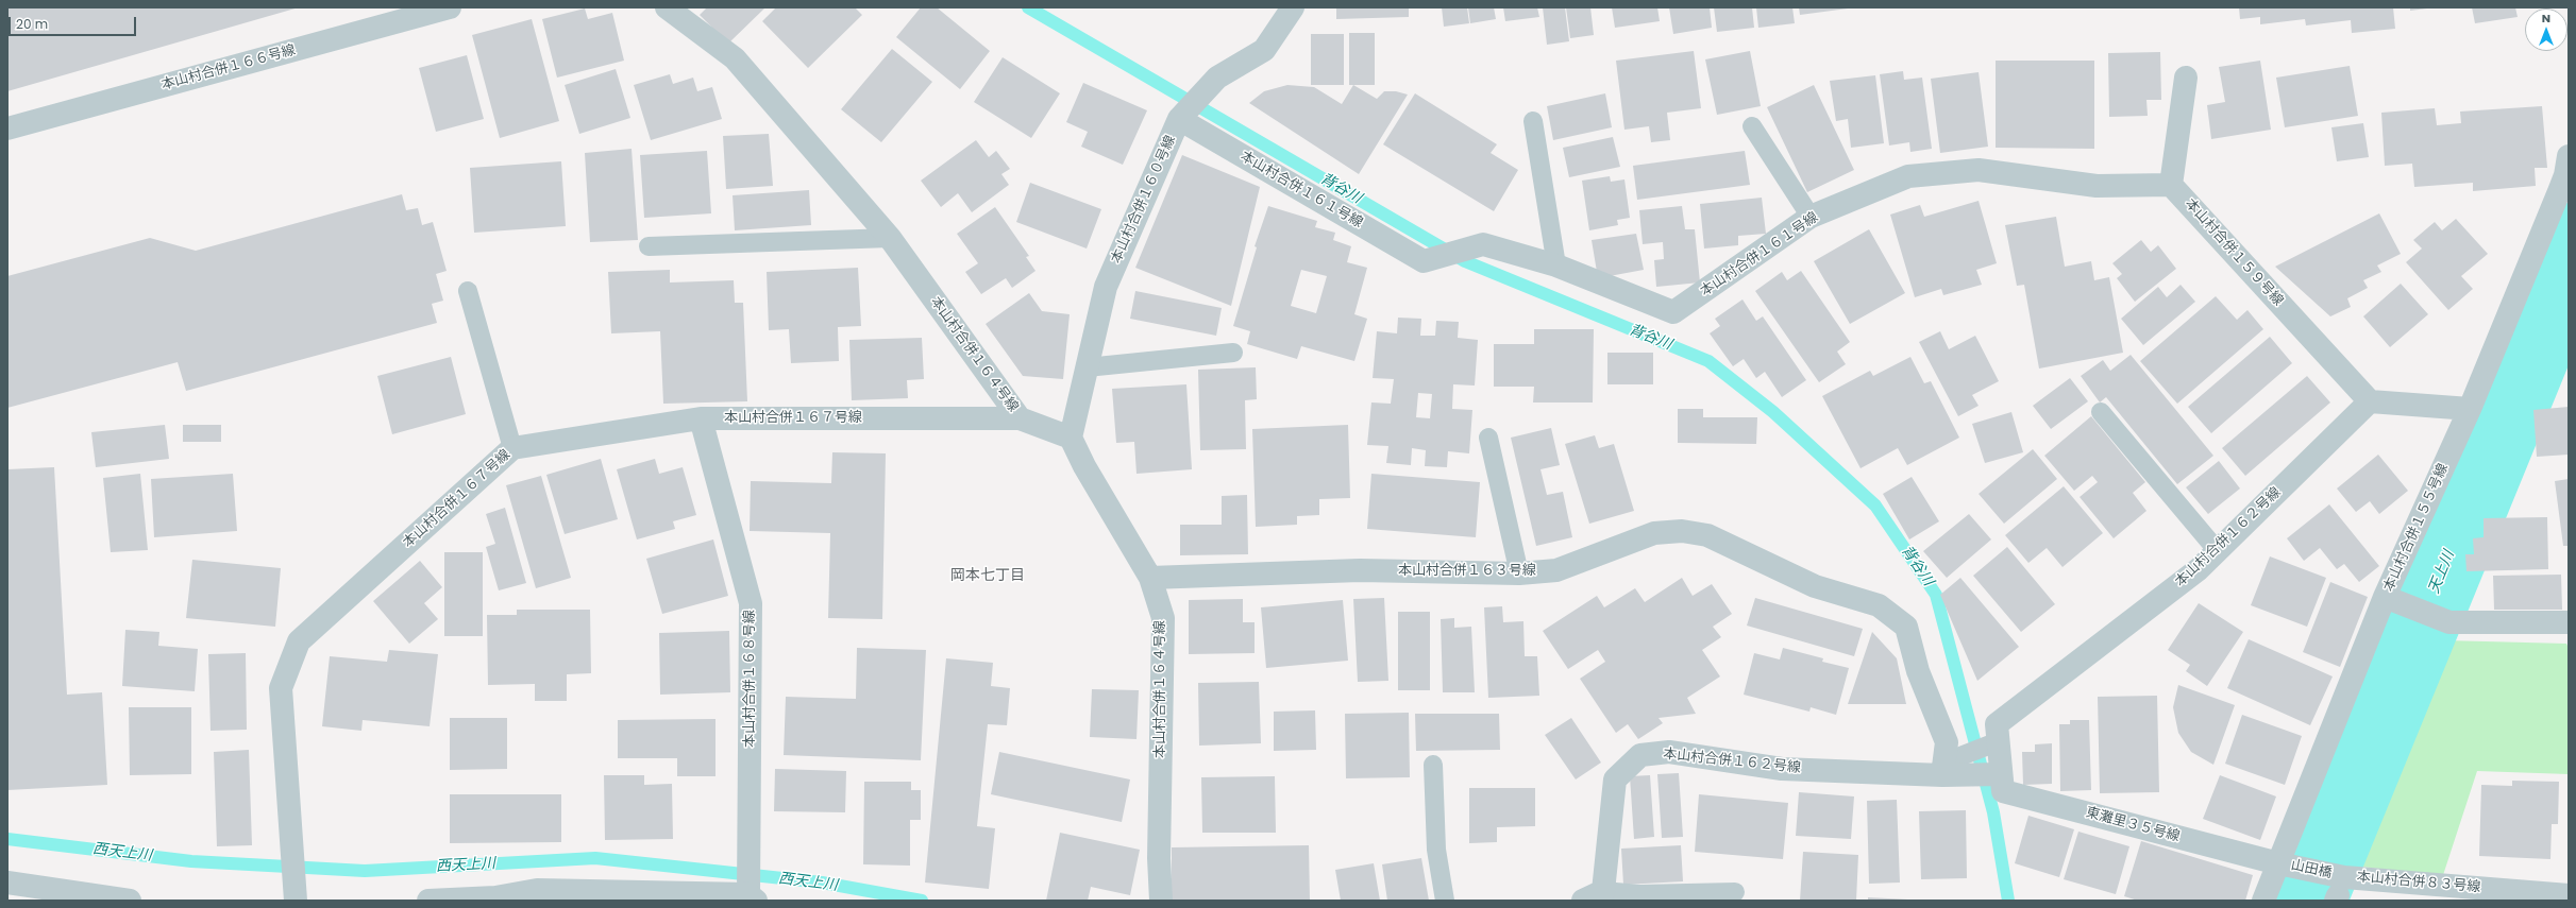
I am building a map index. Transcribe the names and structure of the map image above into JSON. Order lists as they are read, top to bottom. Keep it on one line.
{"streets":{"street":["本山村合併１６６号線","本山村合併１６１号線","本山村合併１６０号線","本山村合併１５９号線","本山村合併１６４号線","本山村合併１６７号線","本山村合併１５５号線","本山村合併１６２号線","本山村合併１６３号線","本山村合併１６８号線","東灘里３５号線","山田橋","本山村合併８３号線"]},"crossings":[["本山村合併１６１号線","本山村合併１６０号線"],["本山村合併１６１号線","本山村合併１５９号線"],["本山村合併１６０号線","本山村合併１６４号線"],["本山村合併１５９号線","本山村合併１６２号線"],["本山村合併１６４号線","本山村合併１６７号線"],["本山村合併１６４号線","本山村合併１６３号線"],["本山村合併１６７号線","本山村合併１６８号線"],["本山村合併１５５号線","東灘里３５号線"],["本山村合併１５５号線","山田橋"],["本山村合併１６２号線","本山村合併１６３号線"],["本山村合併１６２号線","東灘里３５号線"],["東灘里３５号線","山田橋"],["山田橋","本山村合併８３号線"]],"districts":["岡本七丁目"],"water":["背谷川","天上川","西天上川"],"scale_bar":"20 m","north":"top"}
